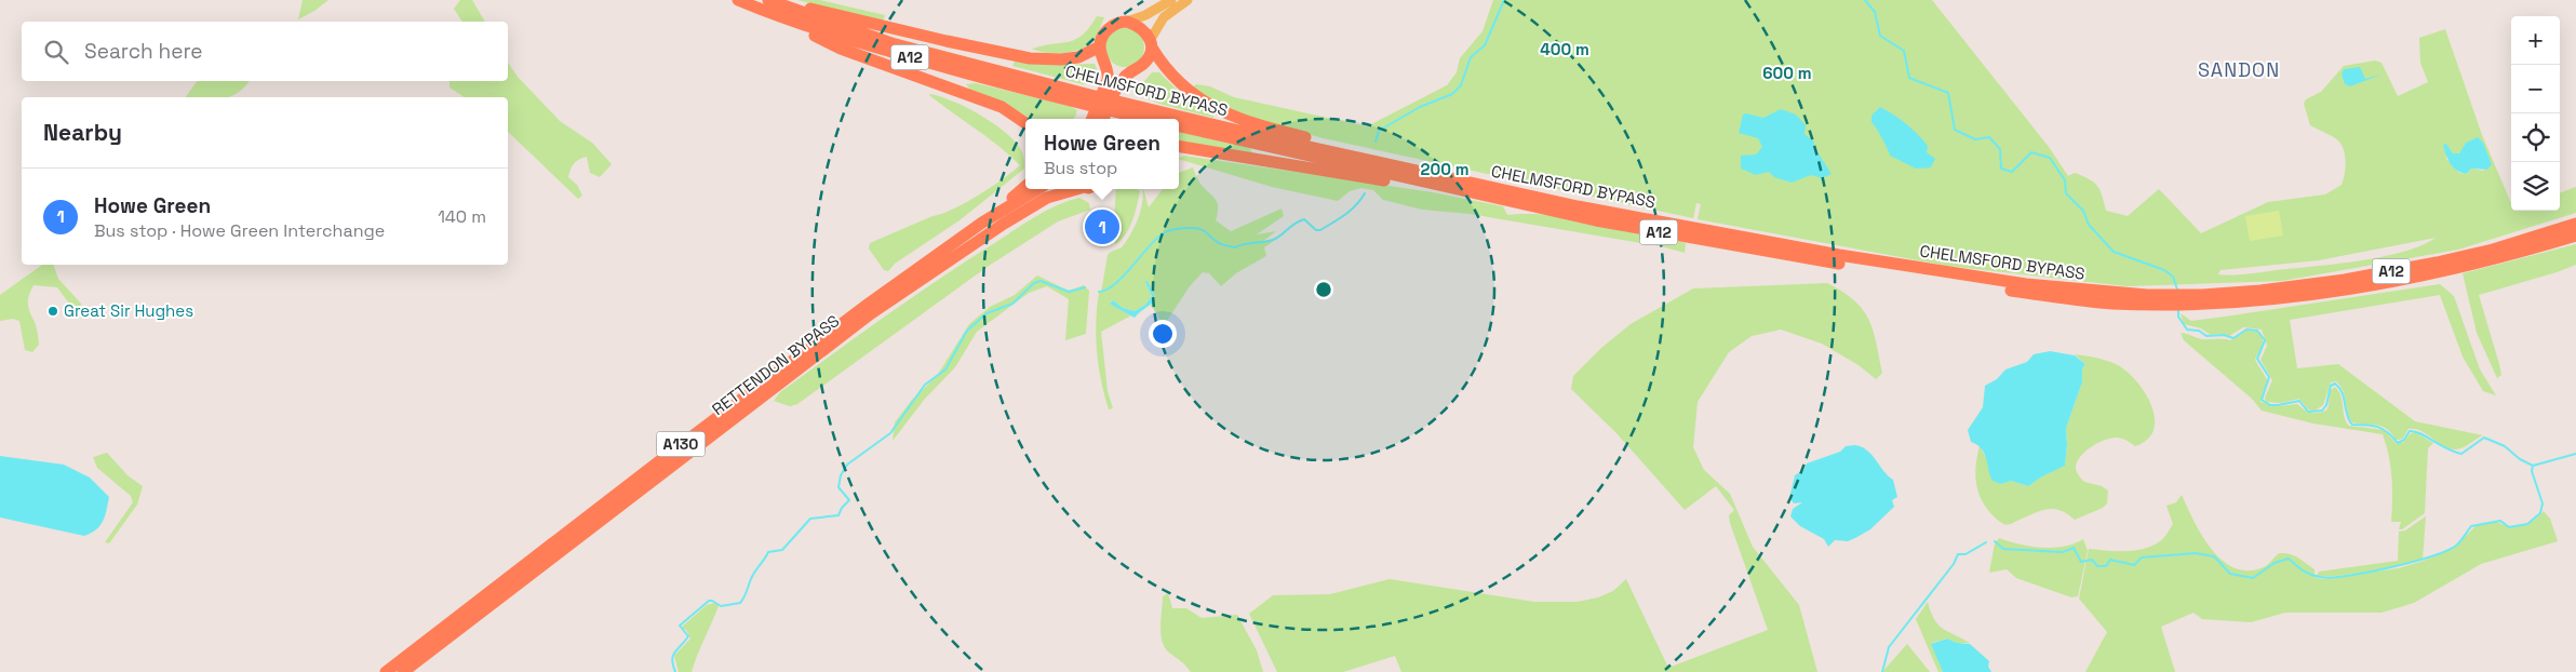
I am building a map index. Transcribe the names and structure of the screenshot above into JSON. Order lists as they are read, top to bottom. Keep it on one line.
{"streets":{"highway":["A12","CHELMSFORD BYPASS","RETTENDON BYPASS","A130"]},"crossings":[["A12","CHELMSFORD BYPASS"]],"districts":["SANDON"],"places":["Great Sir Hughes"],"page":{"map_buttons":["+","−"],"search":"Search here","heading":"Nearby","popup":["Howe Green","Bus stop"],"list":[{"mark":"1","name":"Howe Green","note":"Bus stop · Howe Green Interchange","value":"140 m"}],"pins":"1"},"rings":["400 m","600 m","200 m"]}
